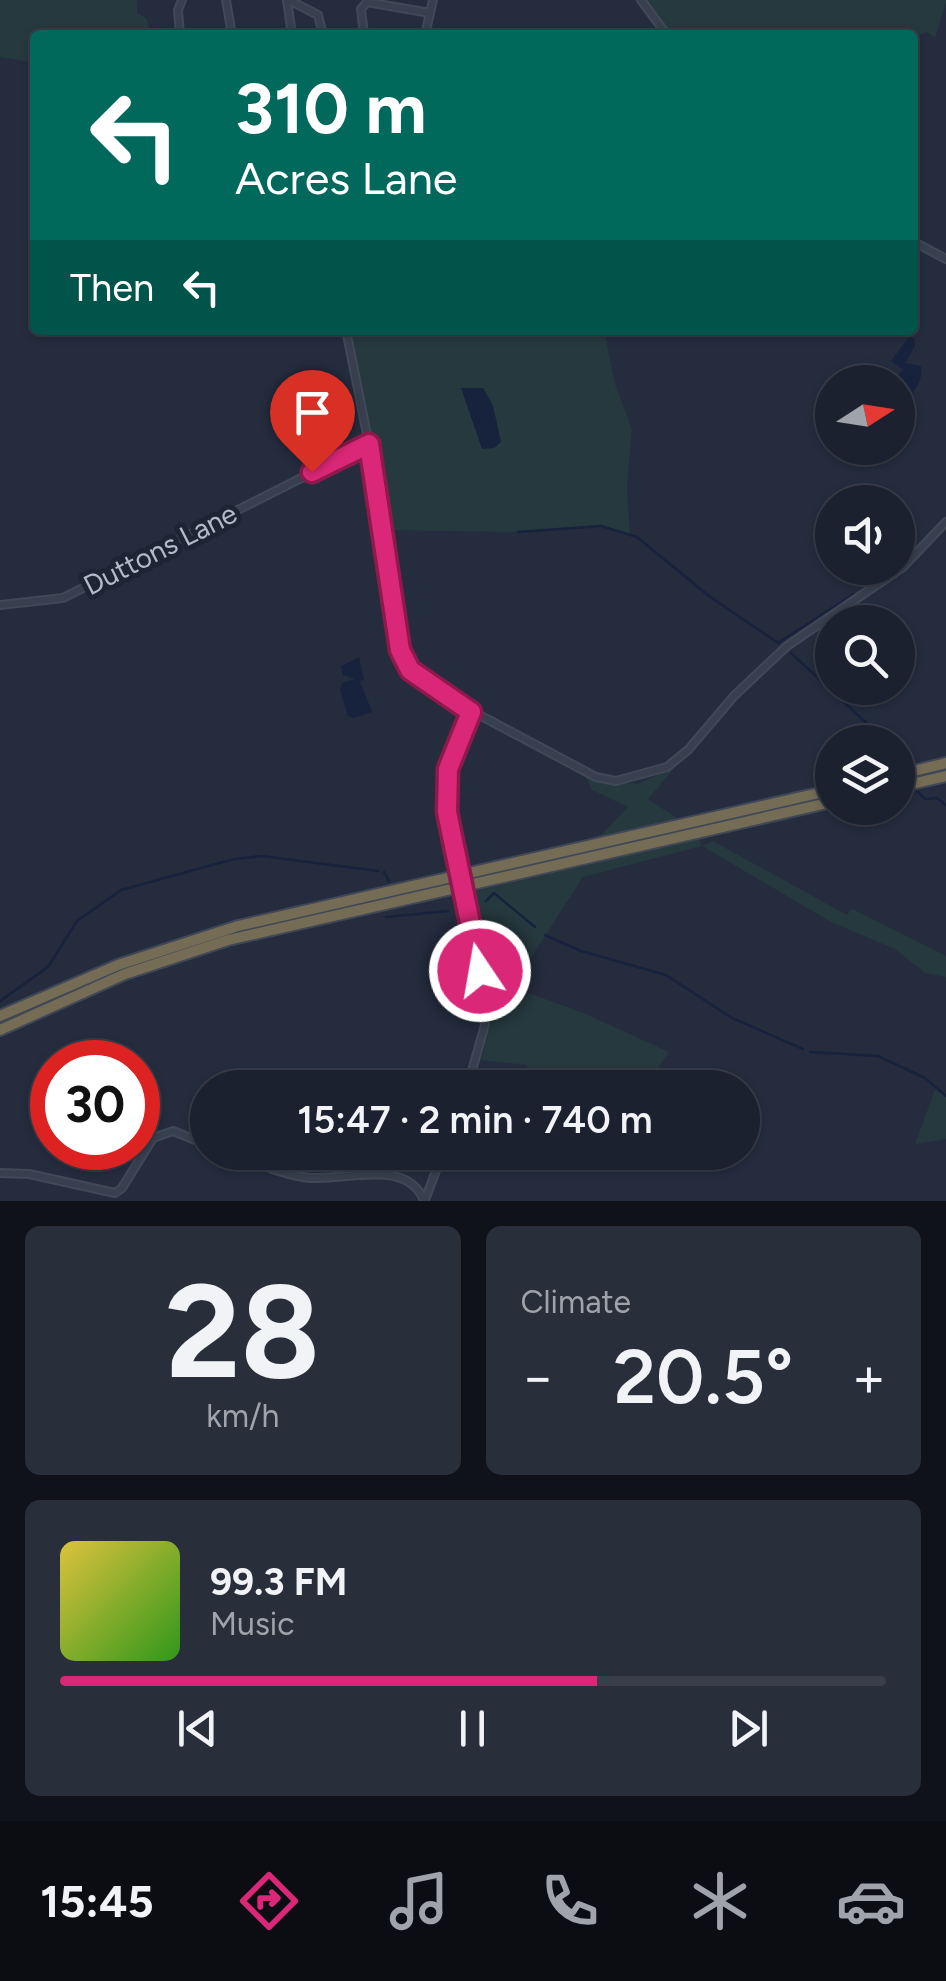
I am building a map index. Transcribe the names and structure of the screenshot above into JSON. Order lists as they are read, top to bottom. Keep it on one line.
{"streets":{"street":["Duttons Lane"]},"north":"right","page":{"turn":["310 m","Acres Lane"],"then":"Then","limit":"30","trip":"15:47 · 2 min · 740 m","tile":[["28","km/h"],"Climate"],"heat":["−","20.5°","+"],"song":["99.3 FM","Music"],"tabs":"15:45"}}
